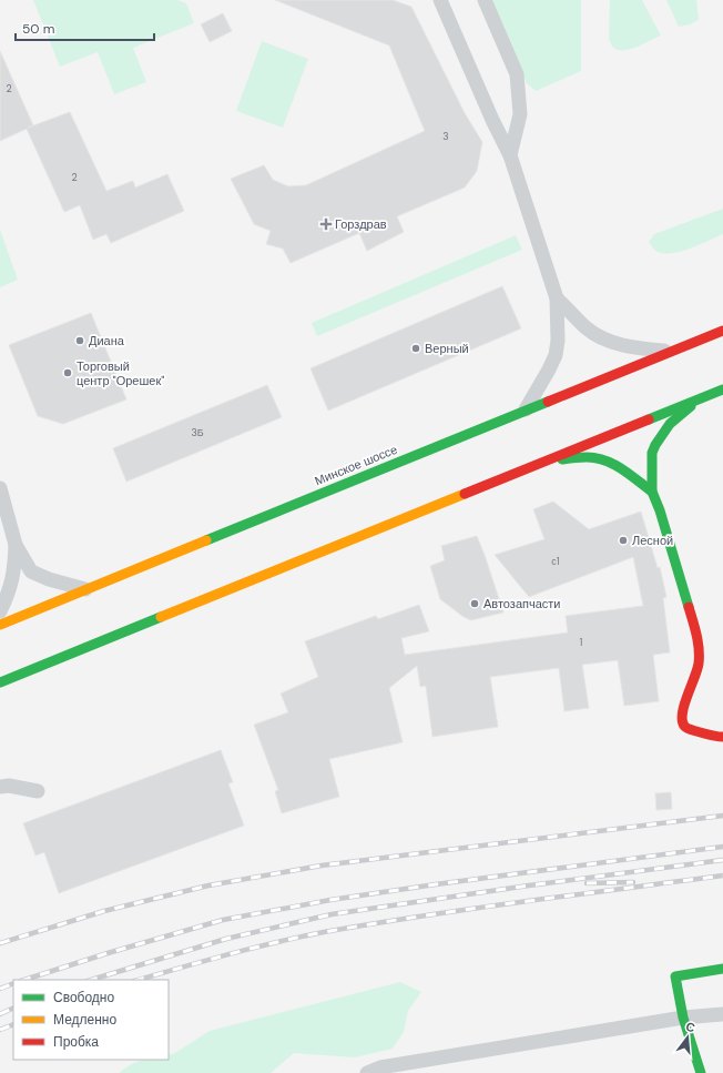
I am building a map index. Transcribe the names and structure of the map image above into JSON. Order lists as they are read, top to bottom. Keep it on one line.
{"streets":{"main road":["Минское шоссе"]},"places":{"health":["Горздрав"],"other":["Диана","Верный","Торговый центр \"Орешек\"","Лесной","Автозапчасти"]},"house_numbers":["2","3","2","3Б","с1","1"],"legend":["Свободно","Медленно","Пробка"],"scale_bar":"50 m","north":"top"}
